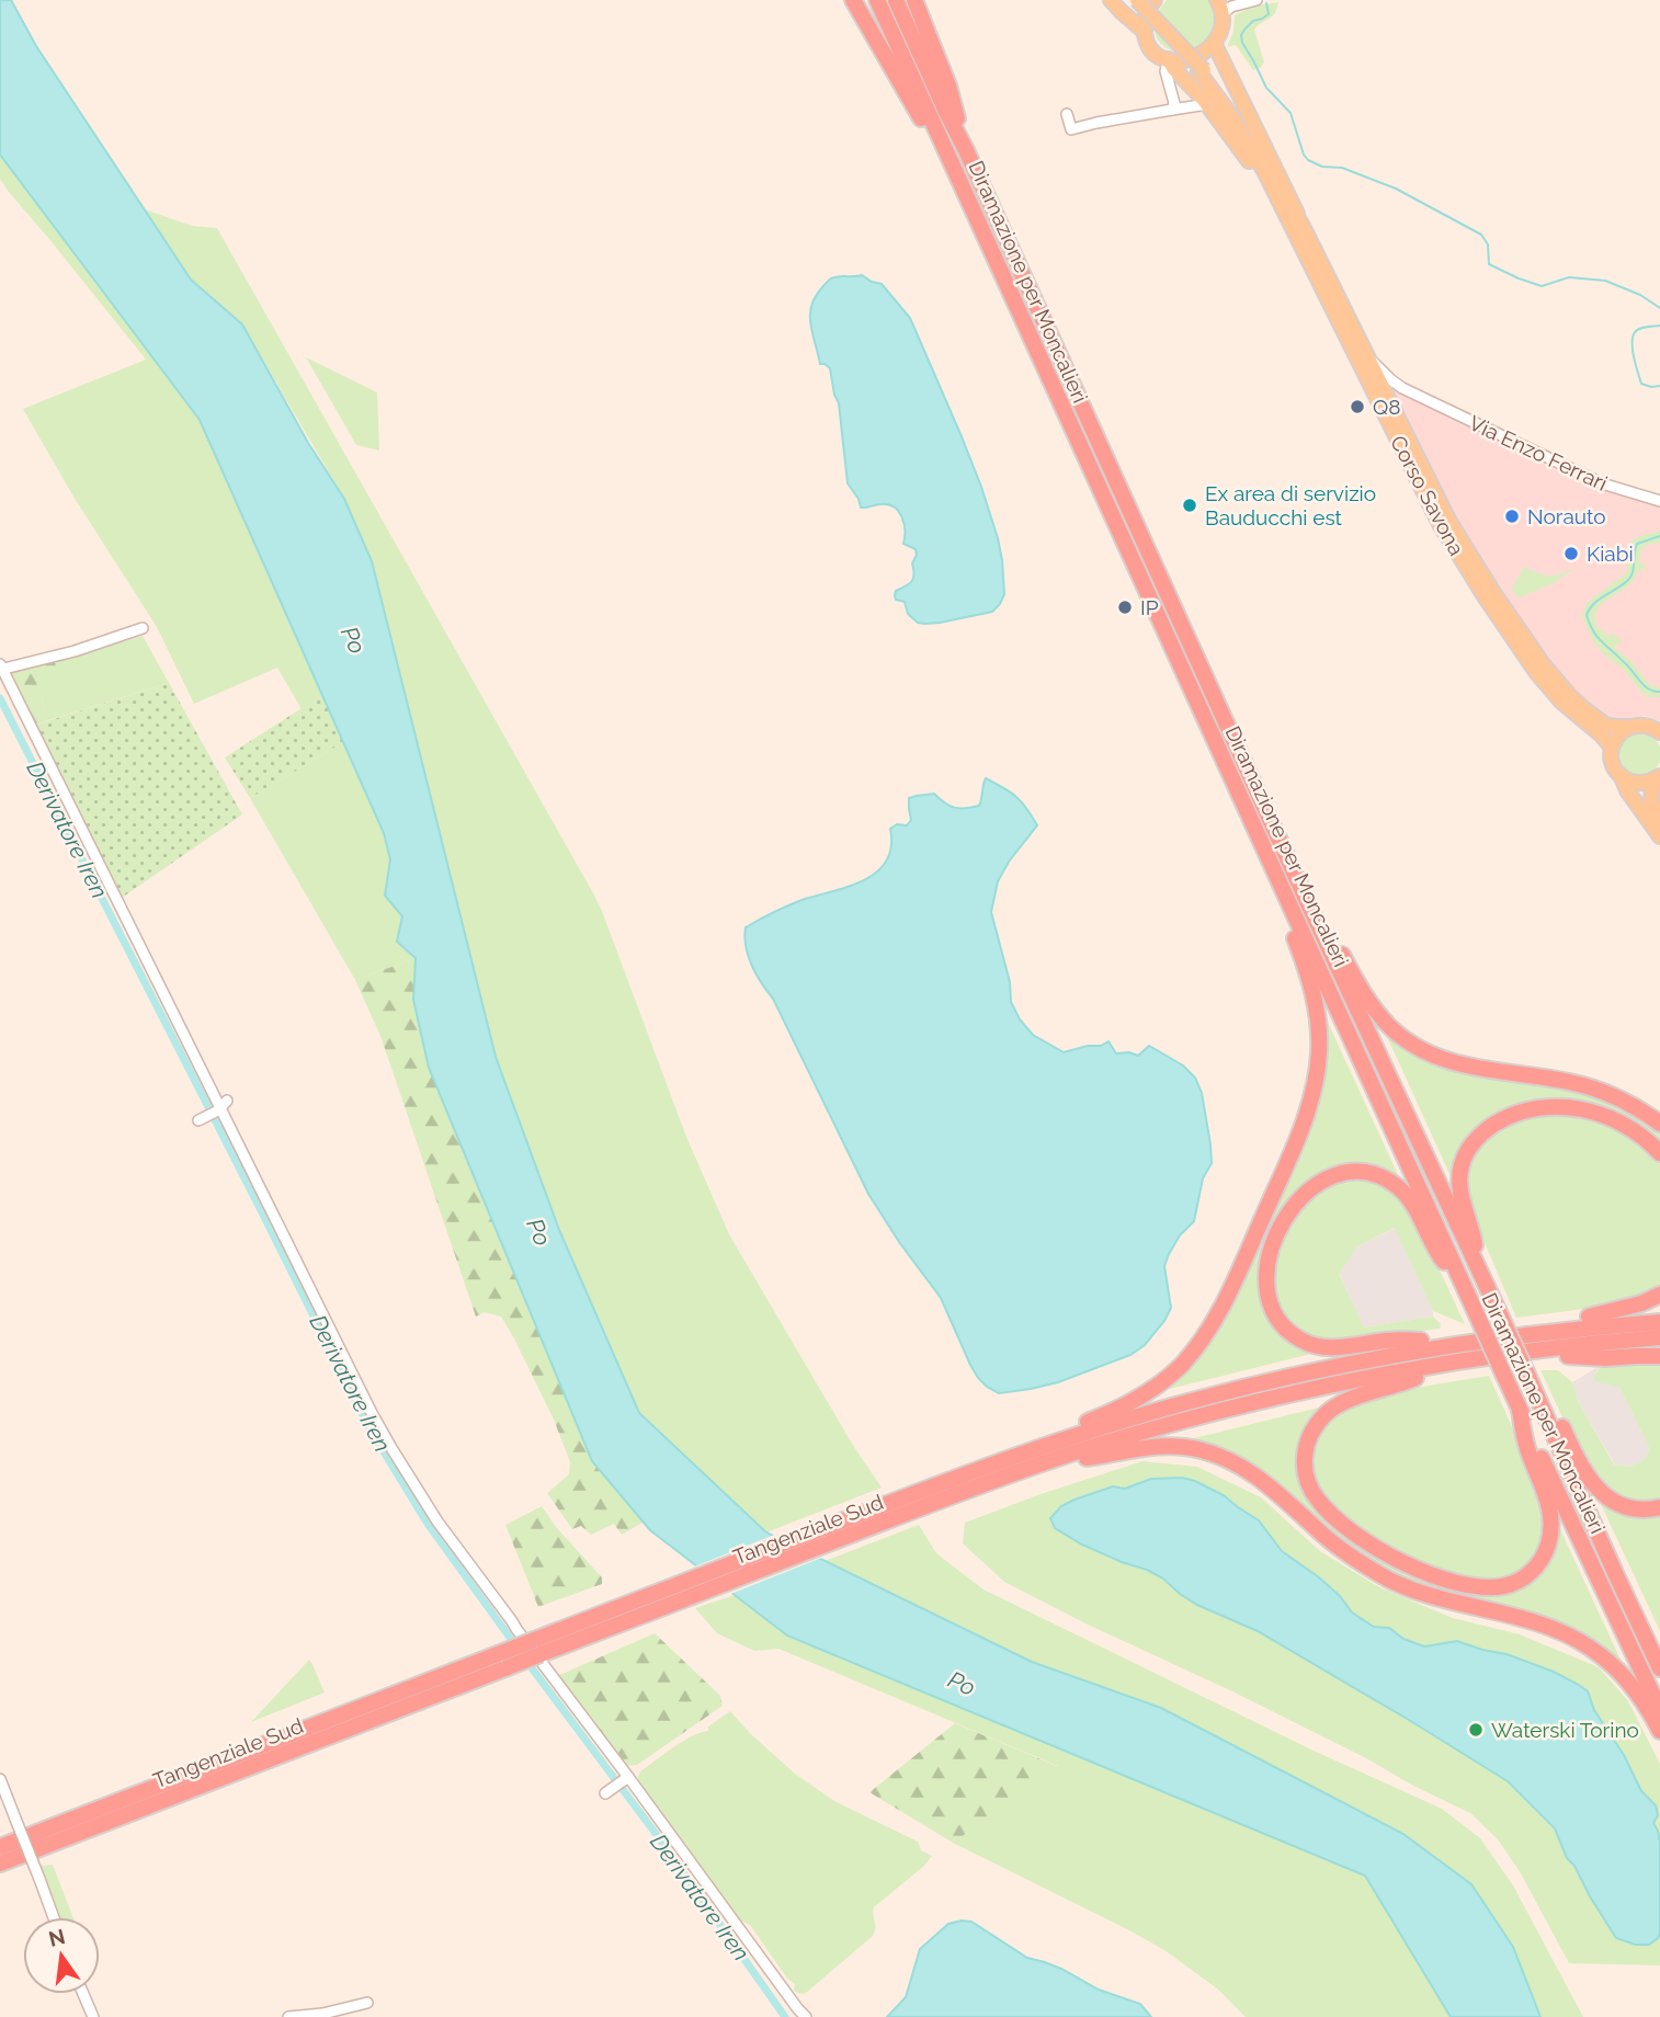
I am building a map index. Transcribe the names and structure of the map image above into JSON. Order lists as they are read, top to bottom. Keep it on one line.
{"streets":{"highway":["Diramazione per Moncalieri","Tangenziale Sud"],"main road":["Corso Savona"],"street":["Via Enzo Ferrari"]},"crossings":[["Via Enzo Ferrari","Corso Savona"]],"water":["Po","Derivatore Iren"],"places":["Q8","Ex area di servizio Bauducchi est","Norauto","Kiabi","IP","Waterski Torino"],"north":"top"}
